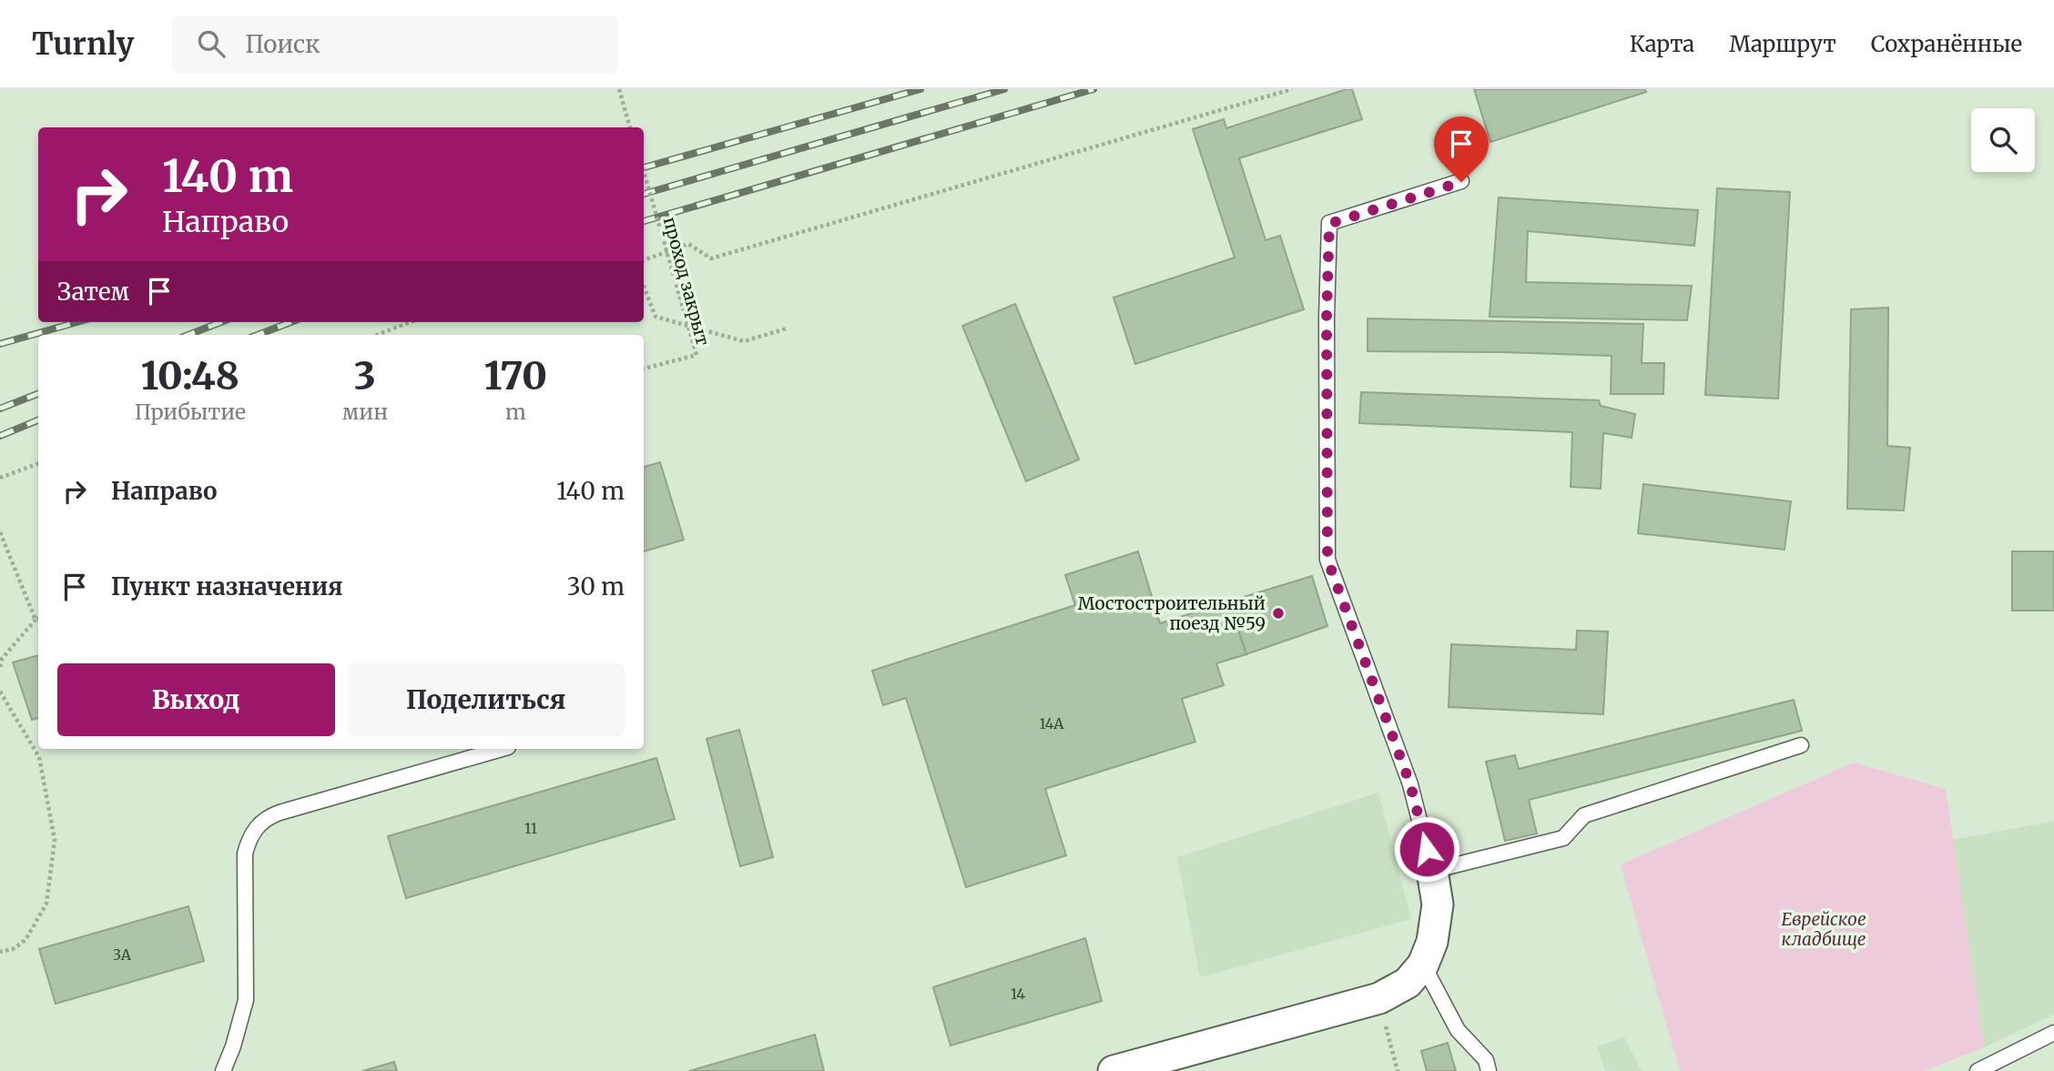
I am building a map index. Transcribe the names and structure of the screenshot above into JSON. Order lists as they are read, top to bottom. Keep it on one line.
{"streets":{"path":["проход закрыт"]},"parks":["Еврейское кладбище"],"places":["Мостостроительный поезд №59"],"house_numbers":["14А","11","3А","14"],"page":{"header":"Turnly","search":"Поиск","nav":["Карта","Маршрут","Сохранённые"],"turn":["140 m","Направо"],"then":"Затем","eta":["10:48","Прибытие","3","мин","170","m"],"list":[{"name":"Направо","value":"140 m"},{"name":"Пункт назначения","value":"30 m"}],"buttons":["Выход","Поделиться"]}}
